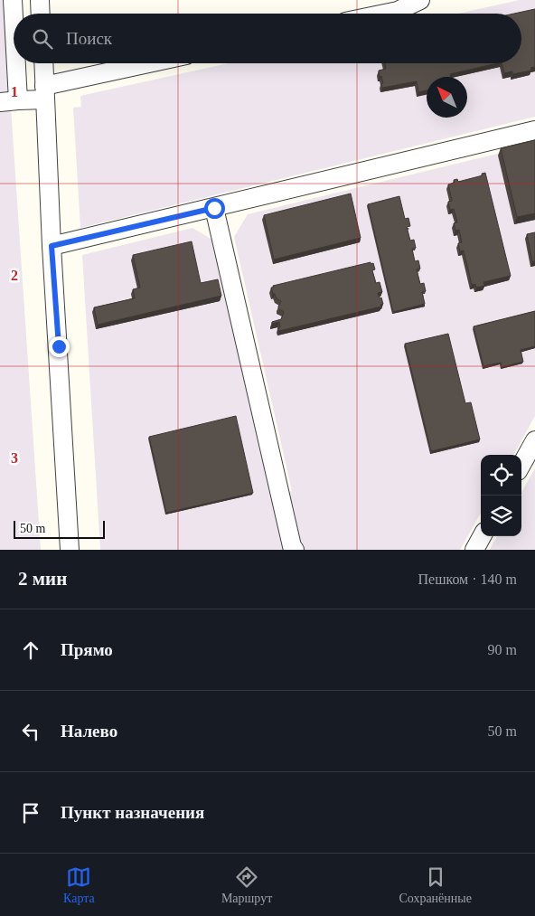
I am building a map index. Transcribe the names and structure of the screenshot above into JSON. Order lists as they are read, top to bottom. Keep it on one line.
{"scale_bar":"50 m","north":"top left","page":{"search":"Поиск","scale":"50 m","heading":["2 мин","Пешком · 140 m"],"list":[["Прямо","90 m"],["Налево","50 m"],"Пункт назначения"],"nav":["Карта","Маршрут","Сохранённые"]},"grid":{"rows":["1","2","3"]}}
